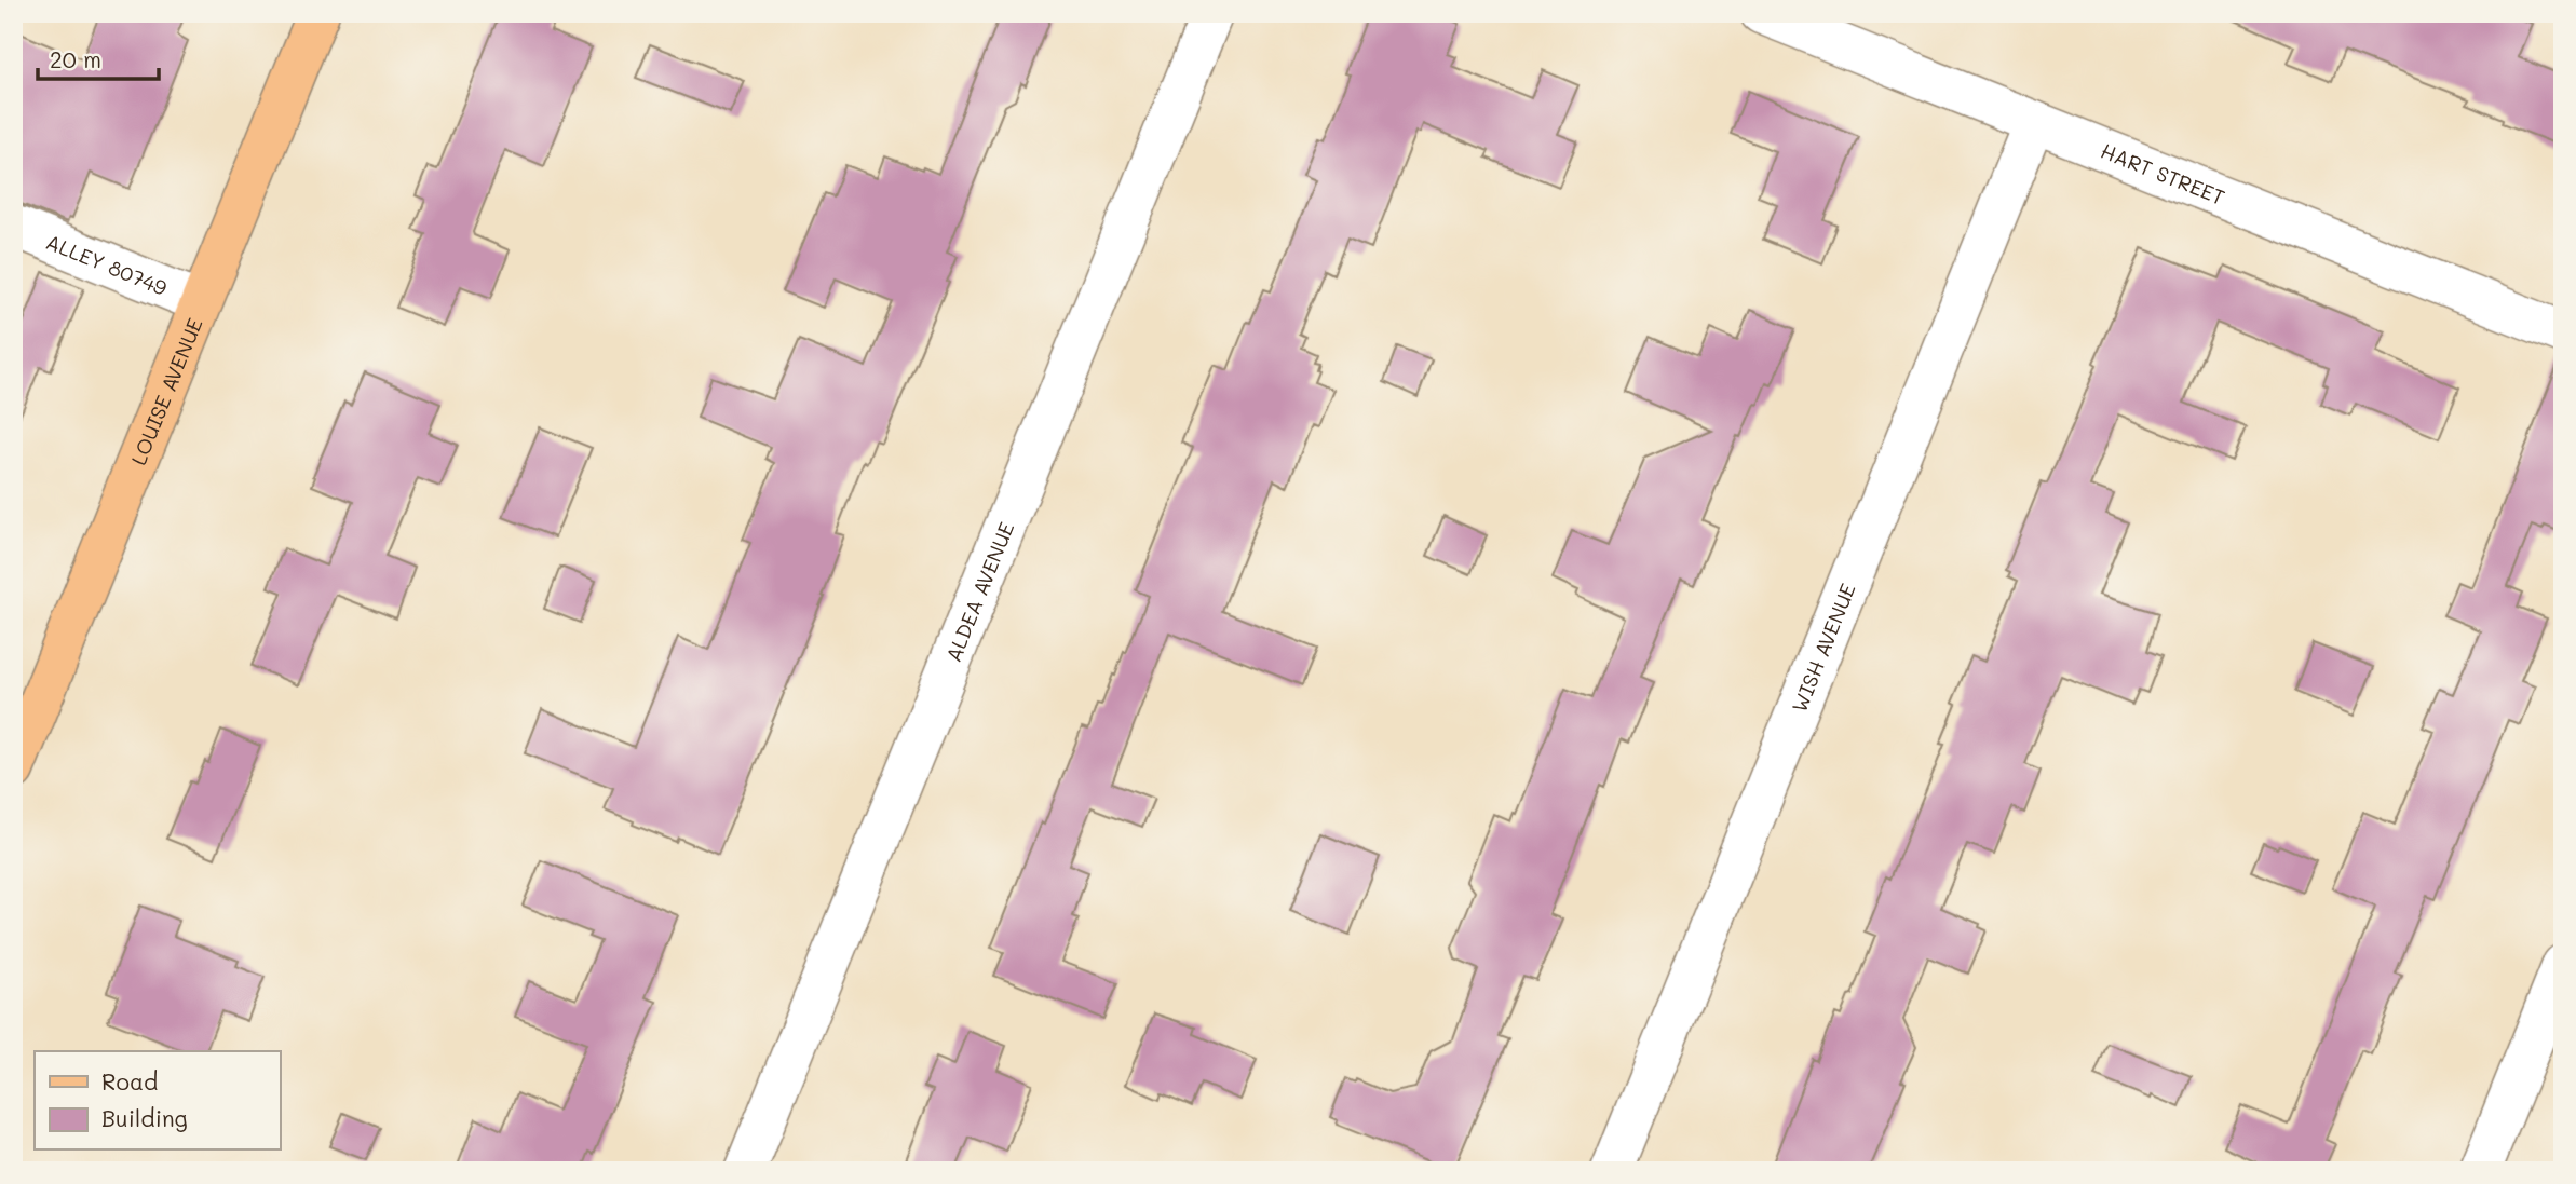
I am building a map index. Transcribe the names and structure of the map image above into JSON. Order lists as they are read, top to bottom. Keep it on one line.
{"streets":{"main road":["LOUISE AVENUE"],"street":["HART STREET","ALLEY 80749","ALDEA AVENUE","WISH AVENUE"]},"crossings":[["HART STREET","WISH AVENUE"],["ALLEY 80749","LOUISE AVENUE"]],"legend":["Road","Building"],"scale_bar":"20 m"}
